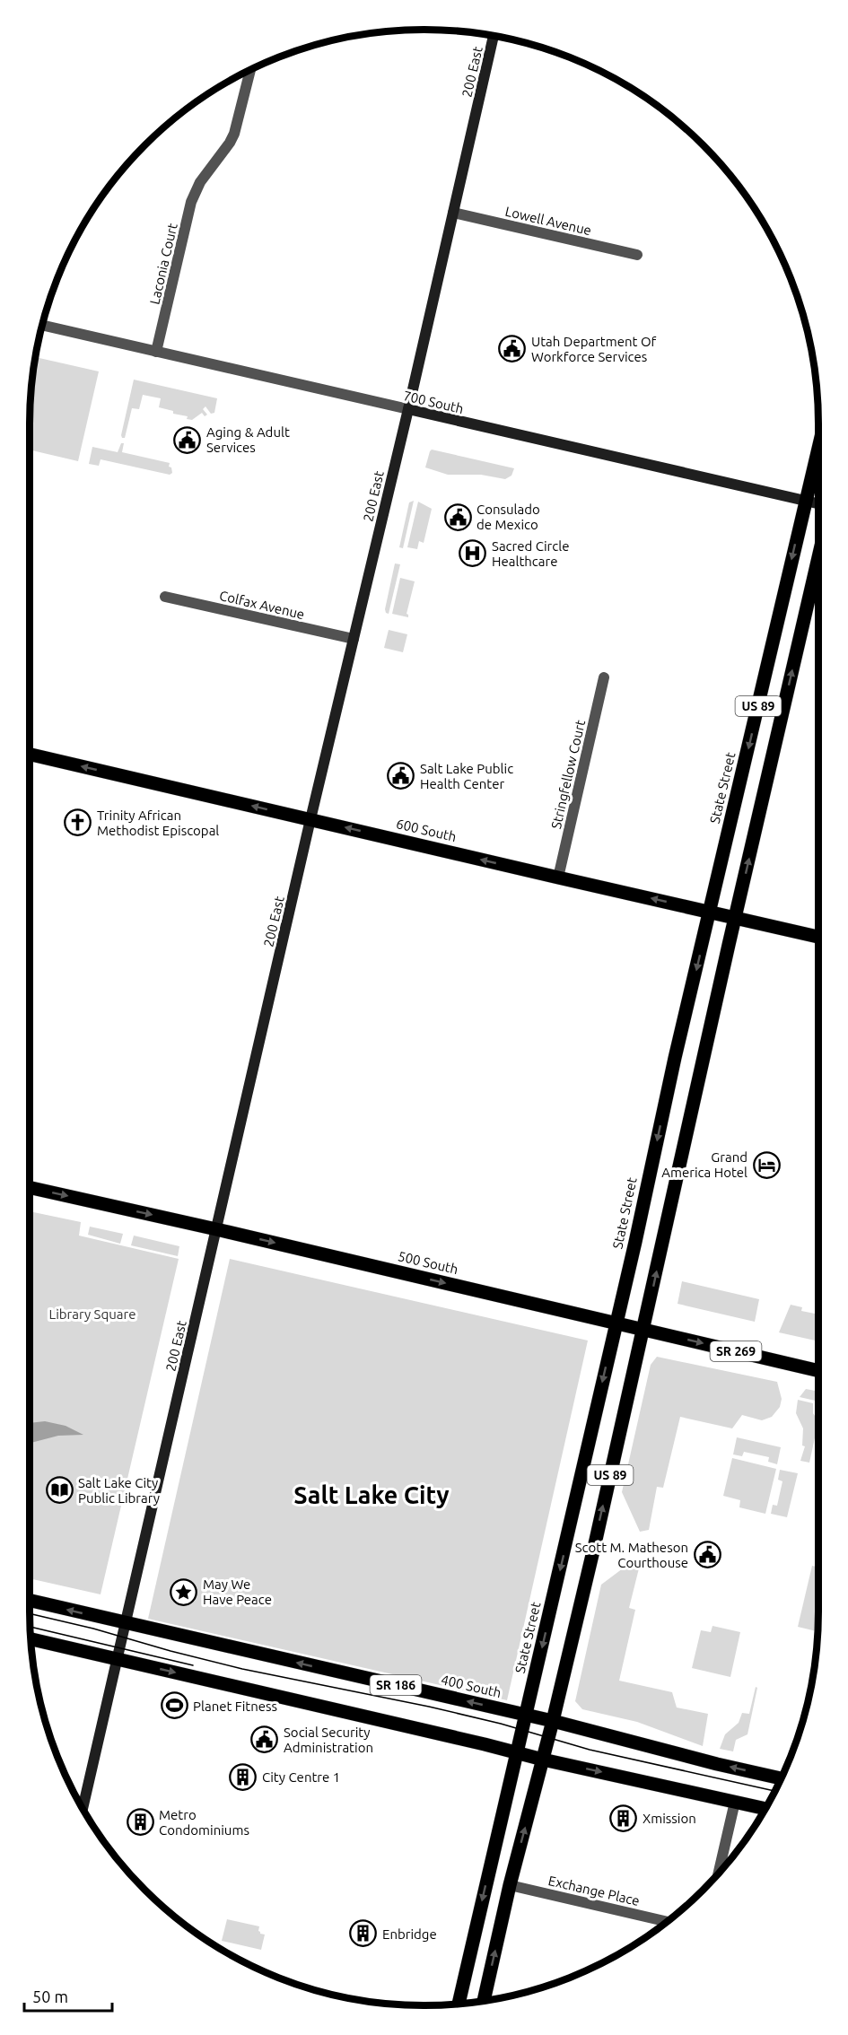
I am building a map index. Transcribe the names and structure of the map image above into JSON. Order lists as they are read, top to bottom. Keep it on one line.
{"streets":{"main road":["US 89","State Street","600 South","500 South","SR 269","SR 186","400 South"],"street":["200 East","Lowell Avenue","Laconia Court","700 South","Colfax Avenue","Stringfellow Court","Exchange Place"]},"crossings":[["200 East","Lowell Avenue"],["200 East","700 South"],["200 East","Colfax Avenue"],["200 East","600 South"],["200 East","500 South"],["200 East","400 South"],["Laconia Court","700 South"],["700 South","State Street"],["US 89","600 South"],["US 89","500 South"],["US 89","400 South"],["Stringfellow Court","600 South"],["State Street","600 South"],["State Street","500 South"],["State Street","400 South"]],"one_way":["600 South","500 South"],"districts":["Salt Lake City"],"parks":["Library Square"],"places":{"public building":["Utah Department Of Workforce Services","Aging & Adult Services","Consulado de Mexico","Salt Lake Public Health Center","Scott M. Matheson Courthouse","Social Security Administration"],"hospital":["Sacred Circle Healthcare"],"church":["Trinity African Methodist Episcopal"],"hotel":["Grand America Hotel"],"library":["Salt Lake City Public Library"],"place":["May We Have Peace"],"sports":["Planet Fitness"],"building":["City Centre 1","Xmission","Metro Condominiums","Enbridge"]},"scale_bar":"50 m"}
